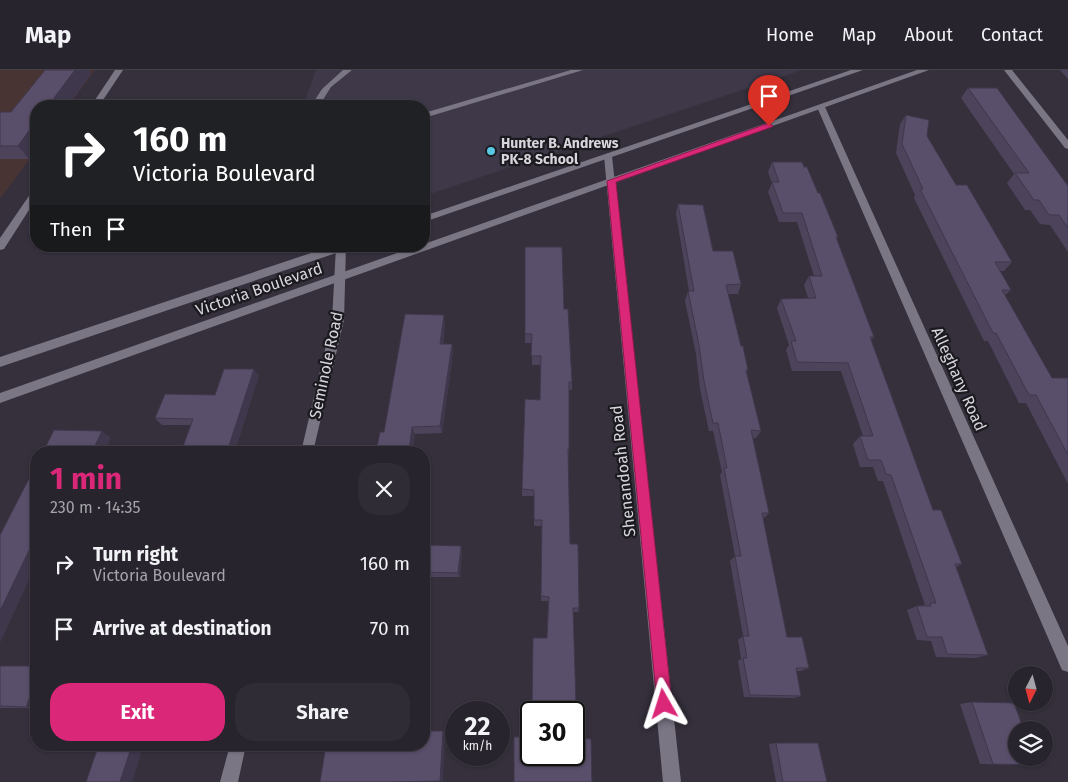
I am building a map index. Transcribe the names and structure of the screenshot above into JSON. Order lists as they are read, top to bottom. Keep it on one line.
{"streets":{"main road":["Victoria Boulevard","Seminole Road","Alleghany Road","Shenandoah Road"]},"crossings":[["Victoria Boulevard","Seminole Road"],["Victoria Boulevard","Alleghany Road"],["Victoria Boulevard","Shenandoah Road"]],"places":["Hunter B. Andrews PK-8 School"],"north":"bottom","page":{"header":"Map","nav":["Home","Map","About","Contact"],"turn":["160 m","Victoria Boulevard"],"then":"Then","heading":["1 min","230 m · 14:35"],"list":[{"name":"Turn right","note":"Victoria Boulevard","value":"160 m"},{"name":"Arrive at destination","value":"70 m"}],"buttons":["Exit","Share"],"speed":"22 km/h","limit":"30"}}
